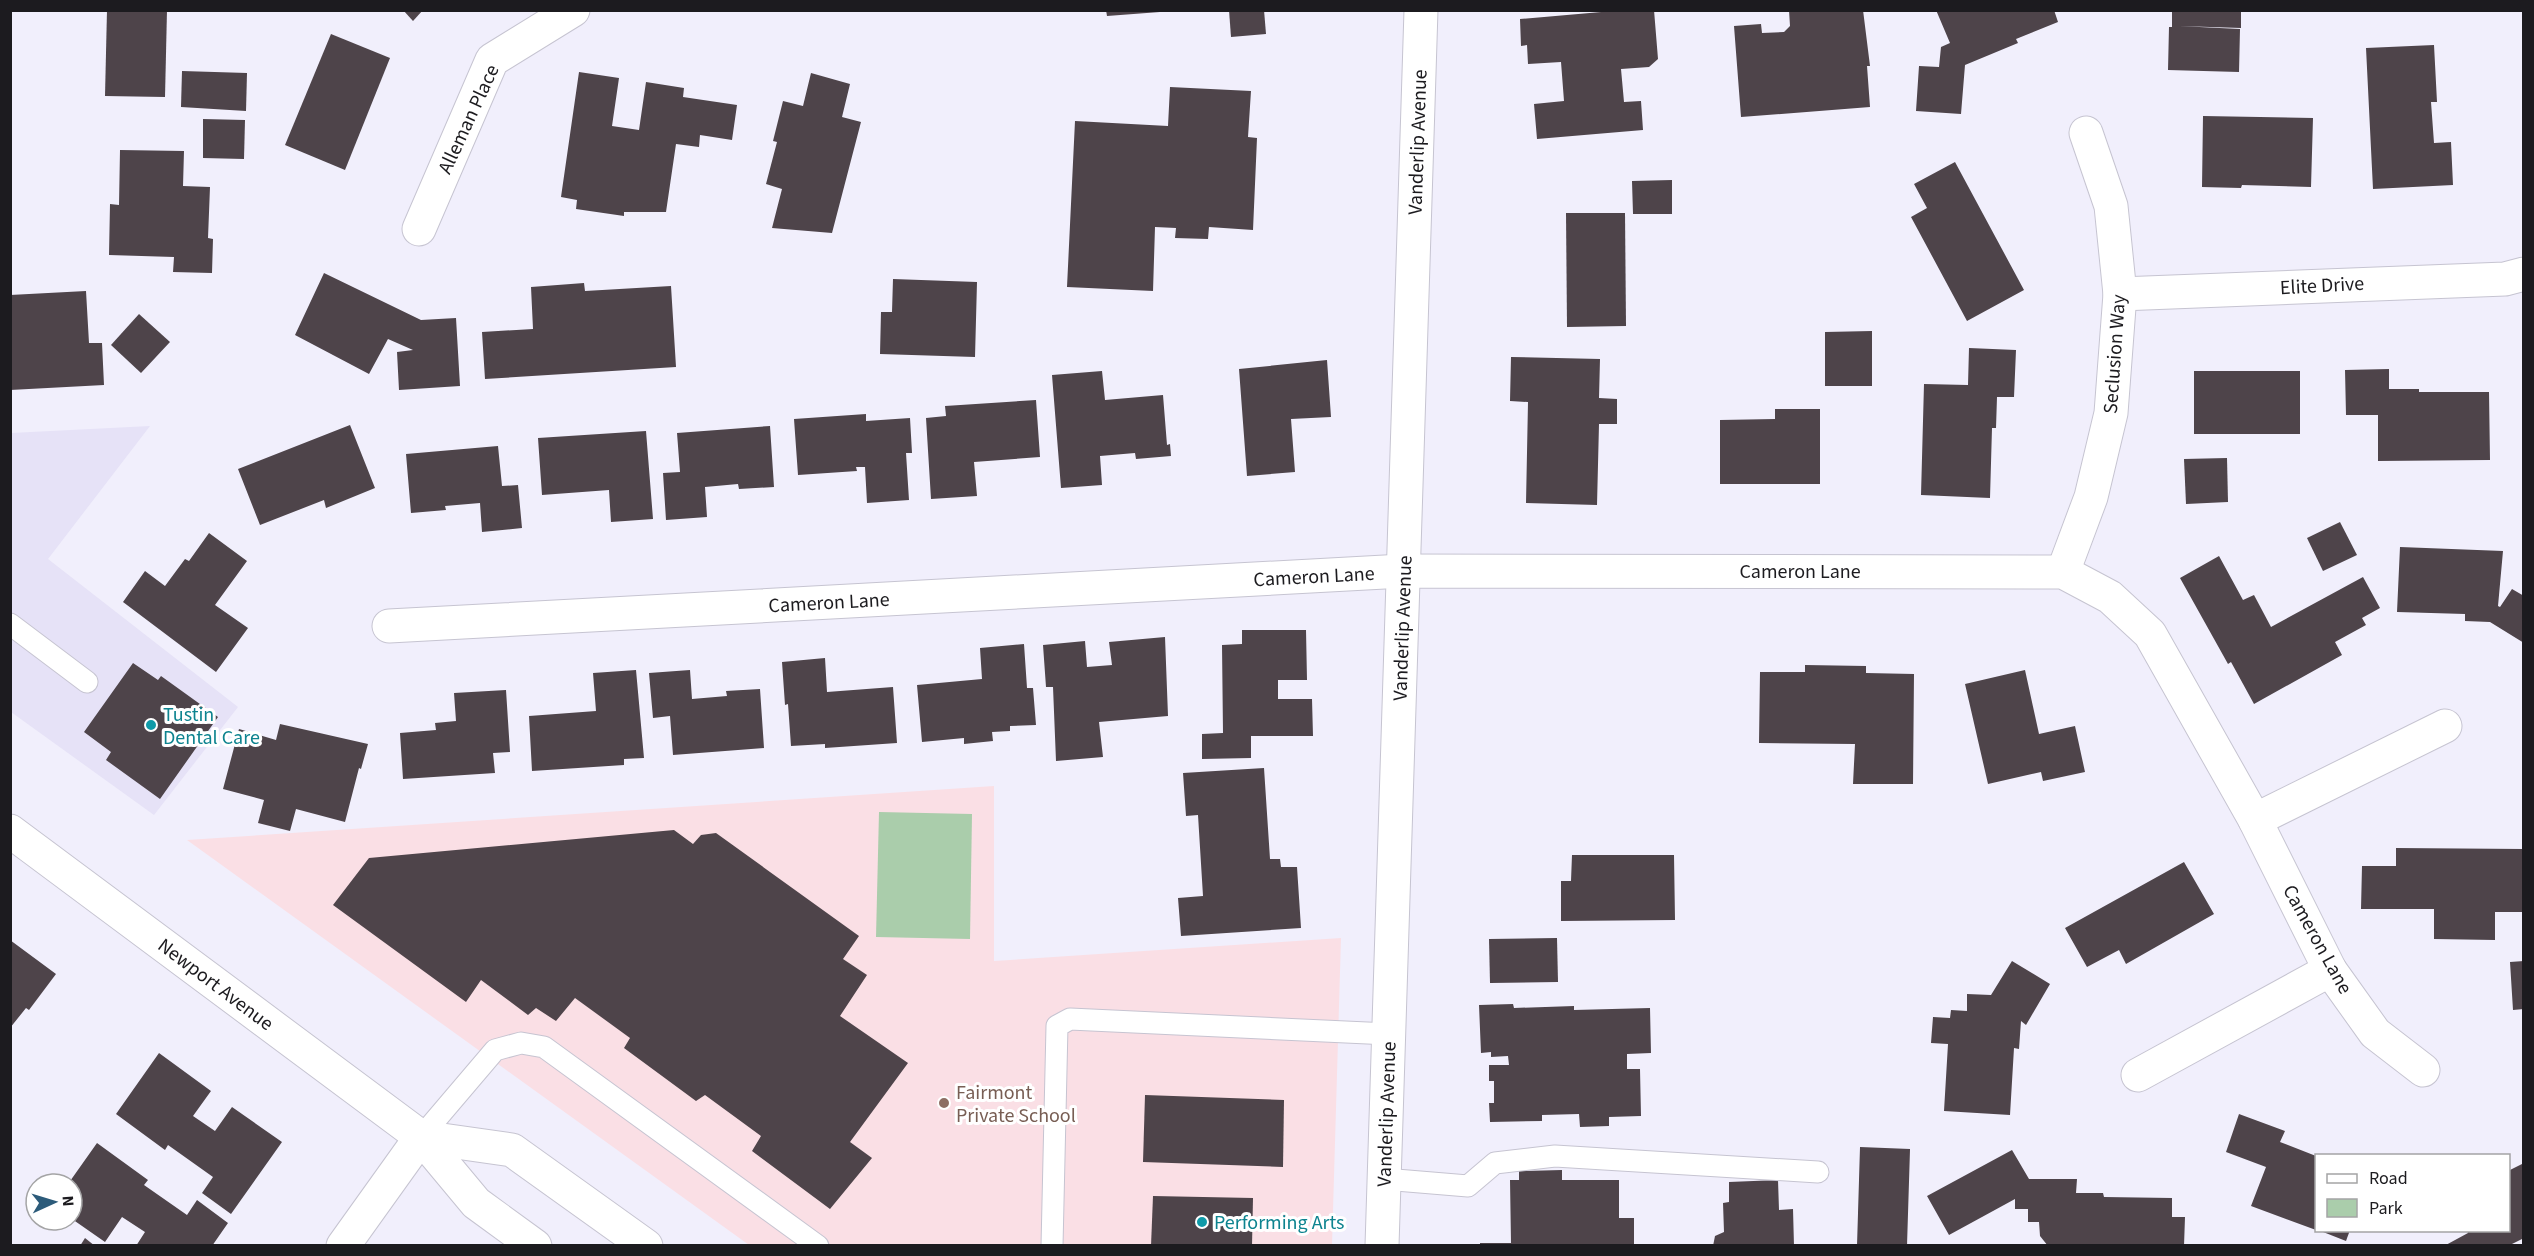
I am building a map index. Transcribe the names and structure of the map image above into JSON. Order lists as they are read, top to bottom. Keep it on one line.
{"streets":{"street":["Alleman Place","Vanderlip Avenue","Elite Drive","Seclusion Way","Cameron Lane","Newport Avenue"]},"crossings":[["Vanderlip Avenue","Cameron Lane"],["Elite Drive","Seclusion Way"],["Seclusion Way","Cameron Lane"]],"places":["Tustin Dental Care","Fairmont Private School","Performing Arts"],"legend":["Road","Park"],"north":"right"}
